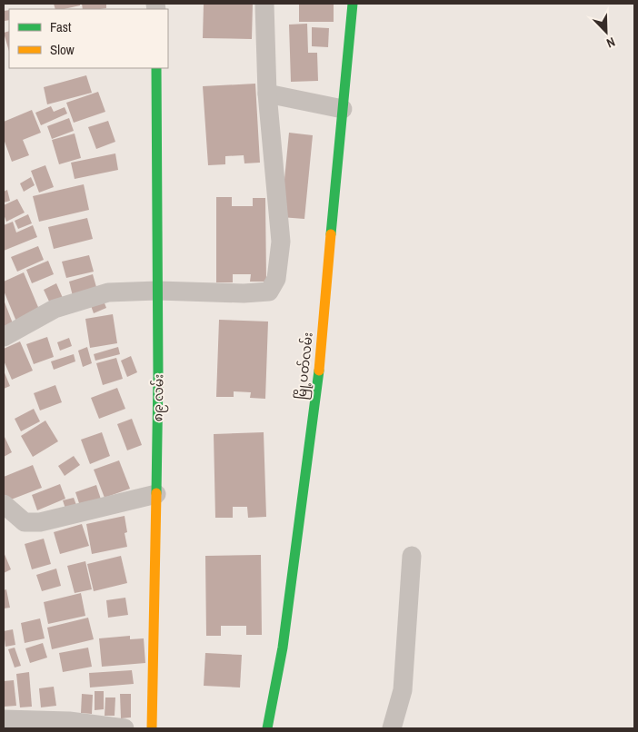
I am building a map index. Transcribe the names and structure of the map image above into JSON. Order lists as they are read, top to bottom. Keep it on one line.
{"streets":{"main road":["မြို့ပတ်လမ်း","၈၉ လမ်း"]},"legend":["Fast","Slow"],"north":"bottom right"}
